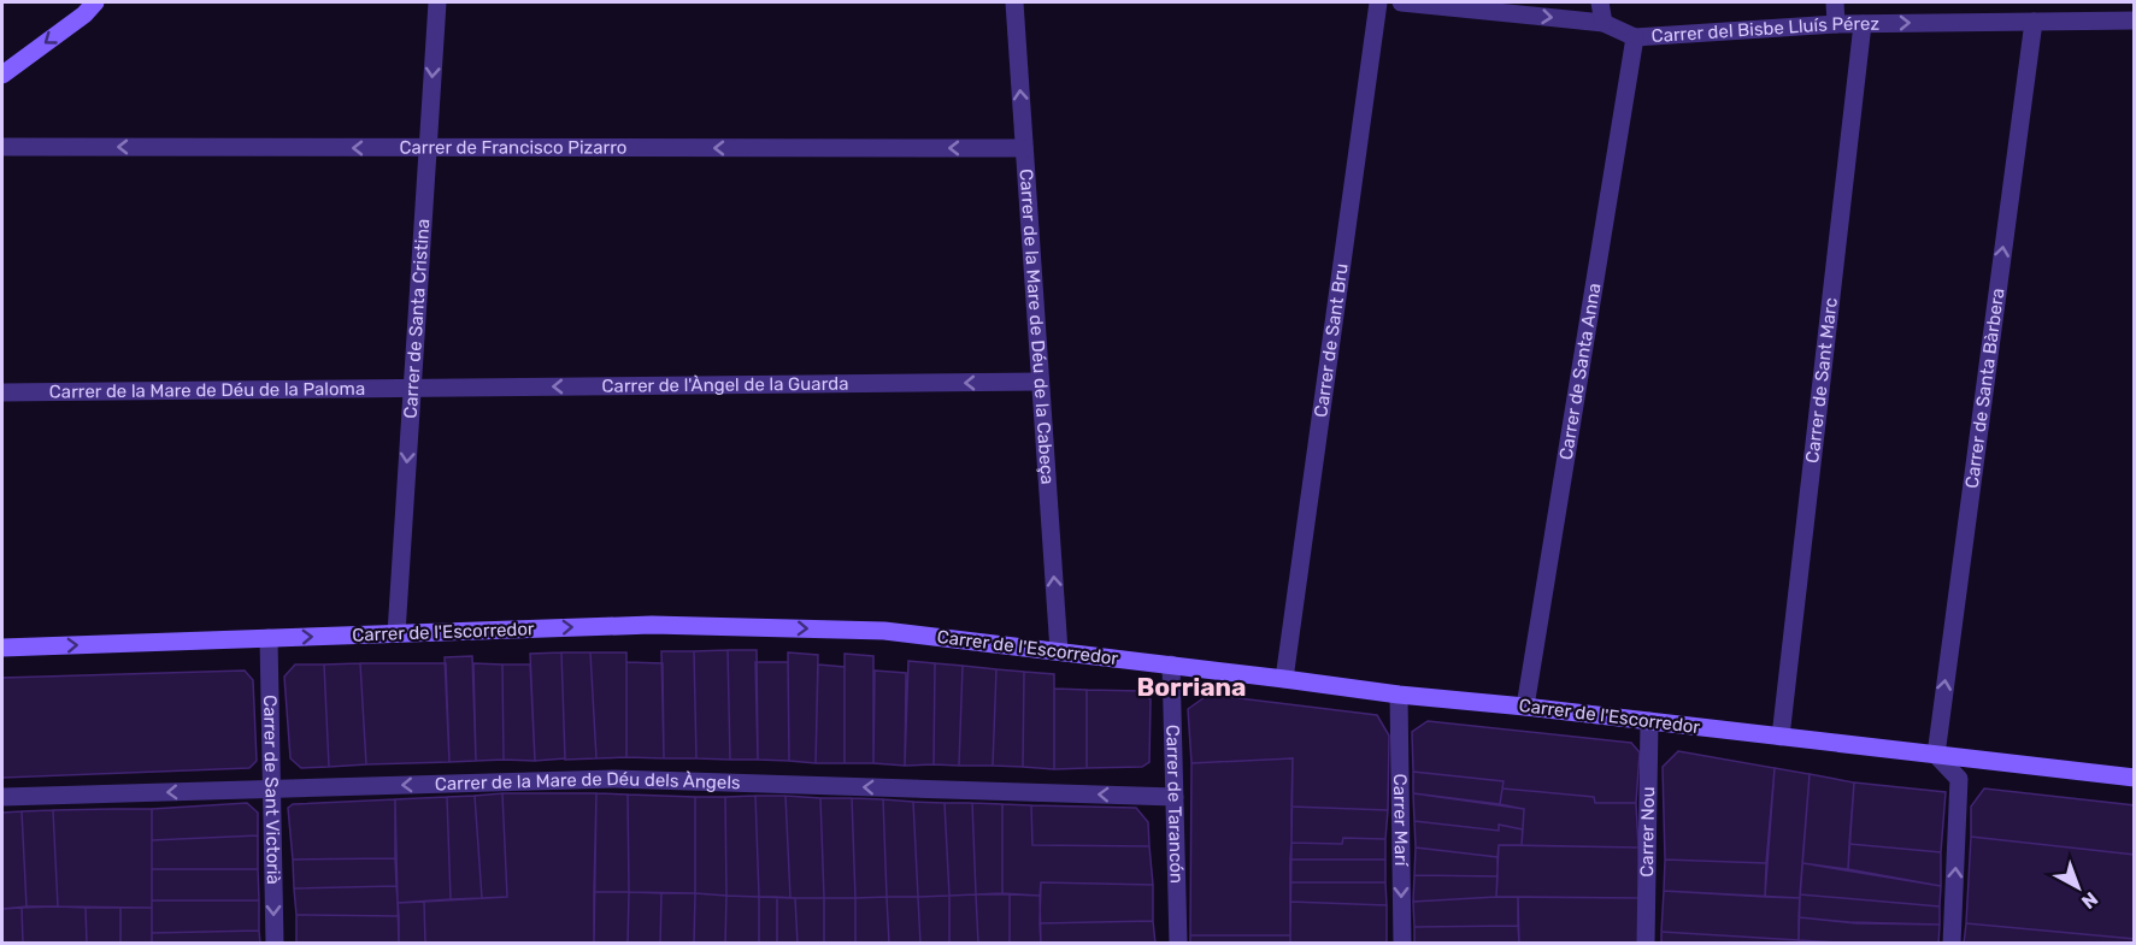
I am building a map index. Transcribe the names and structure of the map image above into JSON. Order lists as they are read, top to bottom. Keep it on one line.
{"streets":{"street":["Carrer del Bisbe Lluís Pérez","Carrer de Francisco Pizarro","Carrer de Santa Cristina","Carrer de la Mare de Déu de la Cabeça","Carrer de Sant Bru","Carrer de Santa Anna","Carrer de Sant Marc","Carrer de l'Àngel de la Guarda","Carrer de Santa Bàrbera","Carrer de la Mare de Déu de la Paloma","Carrer de l'Escorredor","Carrer de la Mare de Déu dels Àngels","Carrer de Sant Victorià","Carrer de Tarancón","Carrer Marí","Carrer Nou"]},"crossings":[["Carrer del Bisbe Lluís Pérez","Carrer de Santa Anna"],["Carrer del Bisbe Lluís Pérez","Carrer de Sant Marc"],["Carrer del Bisbe Lluís Pérez","Carrer de Santa Bàrbera"],["Carrer de Francisco Pizarro","Carrer de Santa Cristina"],["Carrer de Francisco Pizarro","Carrer de la Mare de Déu de la Cabeça"],["Carrer de Santa Cristina","Carrer de l'Àngel de la Guarda"],["Carrer de Santa Cristina","Carrer de la Mare de Déu de la Paloma"],["Carrer de Santa Cristina","Carrer de l'Escorredor"],["Carrer de la Mare de Déu de la Cabeça","Carrer de l'Àngel de la Guarda"],["Carrer de la Mare de Déu de la Cabeça","Carrer de l'Escorredor"],["Carrer de Sant Bru","Carrer de l'Escorredor"],["Carrer de Santa Anna","Carrer de l'Escorredor"],["Carrer de Sant Marc","Carrer de l'Escorredor"],["Carrer de l'Àngel de la Guarda","Carrer de la Mare de Déu de la Paloma"],["Carrer de Santa Bàrbera","Carrer de l'Escorredor"],["Carrer de l'Escorredor","Carrer de Sant Victorià"],["Carrer de l'Escorredor","Carrer de Tarancón"],["Carrer de l'Escorredor","Carrer Marí"],["Carrer de l'Escorredor","Carrer Nou"],["Carrer de la Mare de Déu dels Àngels","Carrer de Sant Victorià"],["Carrer de la Mare de Déu dels Àngels","Carrer de Tarancón"]],"one_way":["Carrer del Bisbe Lluís Pérez","Carrer de Francisco Pizarro","Carrer de Santa Cristina","Carrer de la Mare de Déu de la Cabeça","Carrer de l'Àngel de la Guarda","Carrer de Santa Bàrbera","Carrer de l'Escorredor","Carrer de la Mare de Déu dels Àngels","Carrer de Sant Victorià","Carrer Marí"],"districts":["Borriana"],"north":"bottom right"}
